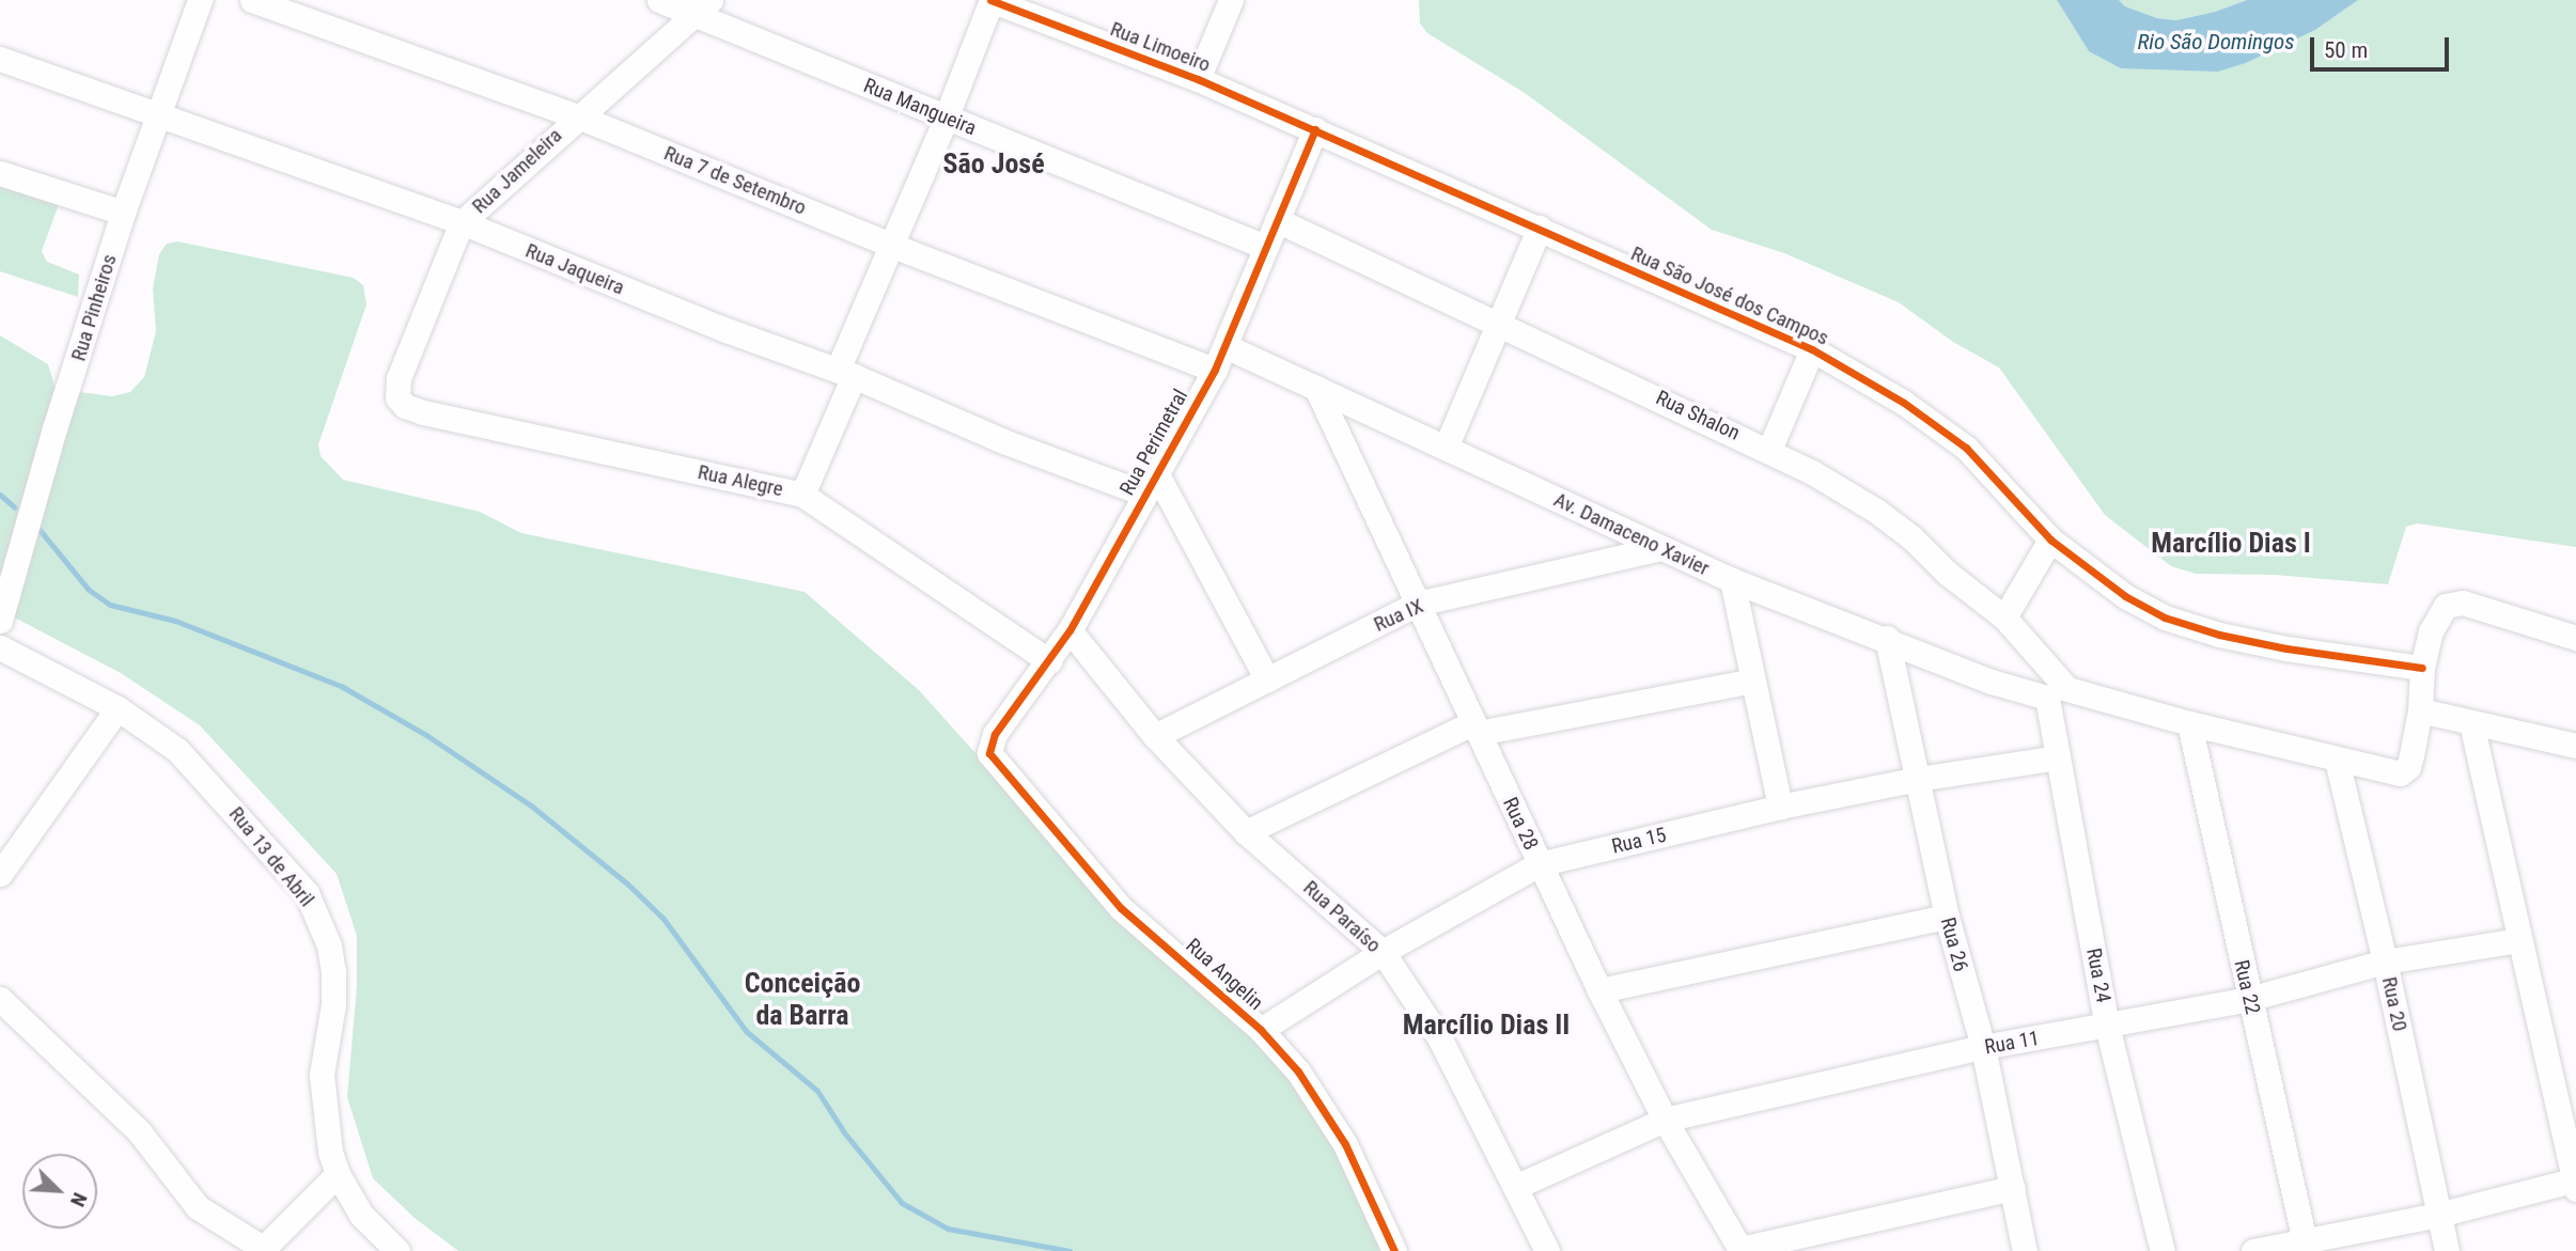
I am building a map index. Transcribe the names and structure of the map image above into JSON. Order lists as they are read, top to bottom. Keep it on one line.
{"streets":{"street":["Rua Limoeiro","Rua Mangueira","Rua Jameleira","Rua 7 de Setembro","Rua Jaqueira","Rua São José dos Campos","Rua Pinheiros","Rua Shalon","Rua Perimetral","Rua Alegre","Av. Damaceno Xavier","Rua IX","Rua 28","Rua 15","Rua 13 de Abril","Rua Paraíso","Rua 26","Rua Angelin","Rua 24","Rua 22","Rua 20","Rua 11"]},"crossings":[["Rua Limoeiro","Rua São José dos Campos"],["Rua Limoeiro","Rua Perimetral"],["Rua Mangueira","Rua Jameleira"],["Rua Mangueira","Rua Perimetral"],["Rua Jameleira","Rua 7 de Setembro"],["Rua Jameleira","Rua Jaqueira"],["Rua Jameleira","Rua Alegre"],["Rua 7 de Setembro","Rua Perimetral"],["Rua Jaqueira","Rua Pinheiros"],["Rua Jaqueira","Rua Perimetral"],["Rua São José dos Campos","Rua Perimetral"],["Rua Shalon","Rua Perimetral"],["Rua Shalon","Av. Damaceno Xavier"],["Rua Shalon","Rua 24"],["Rua Perimetral","Rua Alegre"],["Rua Perimetral","Av. Damaceno Xavier"],["Rua Perimetral","Rua Paraíso"],["Rua Perimetral","Rua Angelin"],["Av. Damaceno Xavier","Rua IX"],["Av. Damaceno Xavier","Rua 28"],["Av. Damaceno Xavier","Rua 26"],["Av. Damaceno Xavier","Rua 24"],["Av. Damaceno Xavier","Rua 22"],["Av. Damaceno Xavier","Rua 20"],["Rua IX","Rua 28"],["Rua IX","Rua Paraíso"],["Rua 28","Rua 15"],["Rua 28","Rua 11"],["Rua 15","Rua Paraíso"],["Rua 15","Rua 26"],["Rua 15","Rua Angelin"],["Rua 15","Rua 24"],["Rua Paraíso","Rua 11"],["Rua 26","Rua 11"],["Rua 24","Rua 11"],["Rua 22","Rua 11"],["Rua 20","Rua 11"]],"districts":["São José","Marcílio Dias I","Conceição da Barra","Marcílio Dias II"],"water":["Rio São Domingos"],"scale_bar":"50 m","north":"bottom right"}
